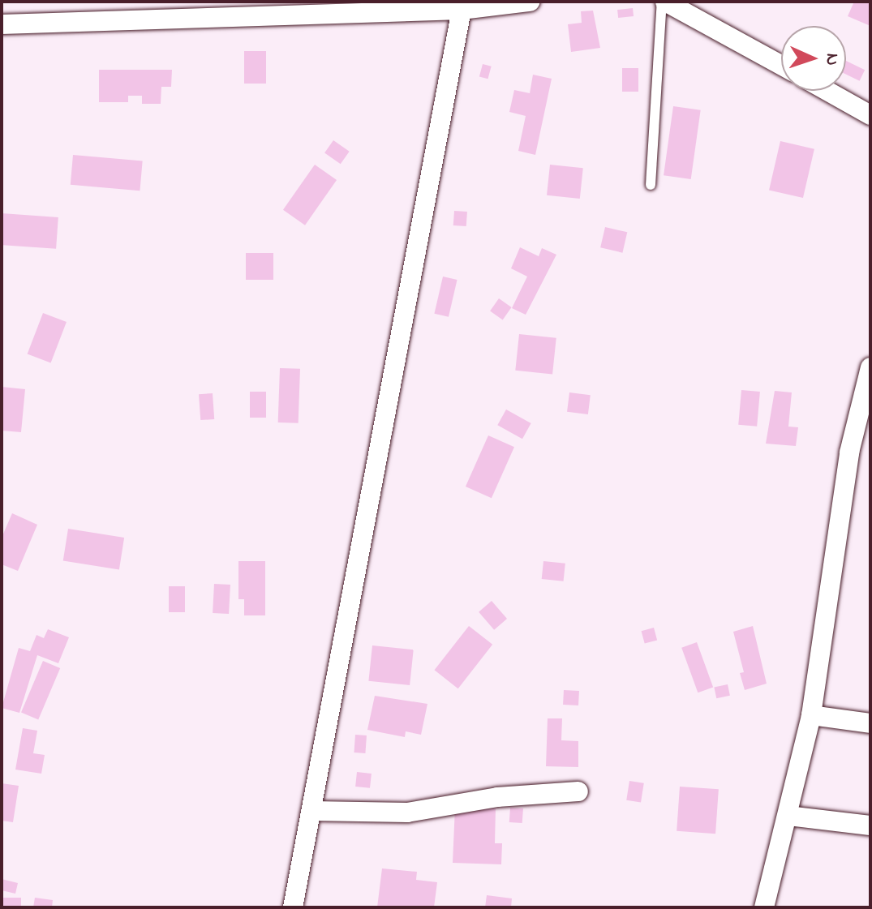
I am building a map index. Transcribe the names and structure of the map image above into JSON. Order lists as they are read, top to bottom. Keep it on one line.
{"north":"right"}
